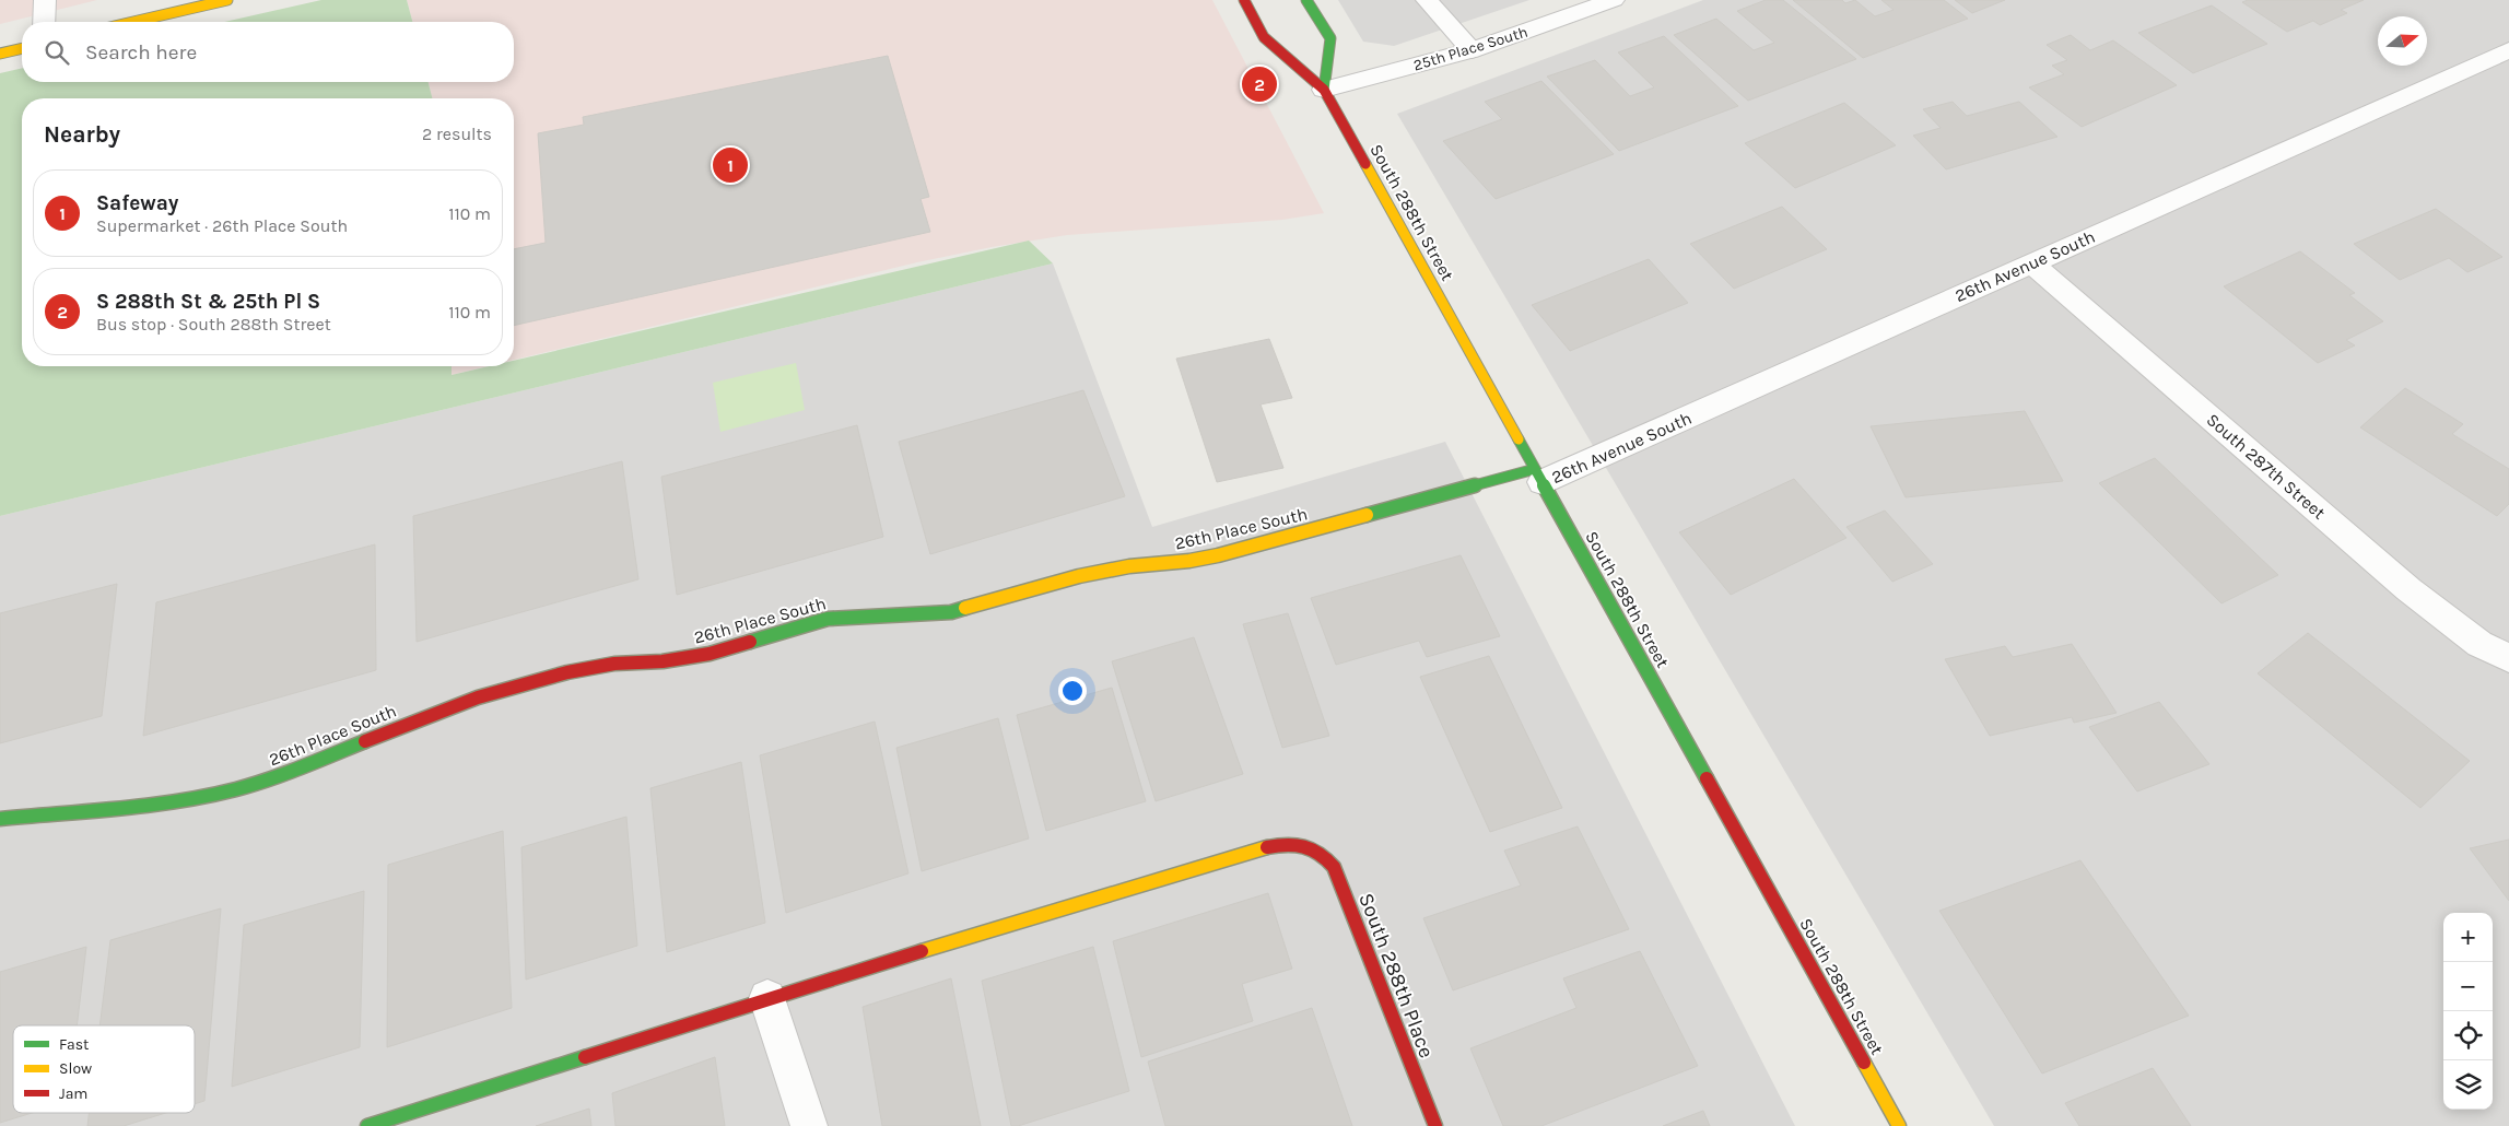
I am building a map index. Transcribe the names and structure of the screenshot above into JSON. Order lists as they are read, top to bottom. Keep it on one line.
{"streets":{"street":["25th Place South","South 288th Street","26th Avenue South","South 287th Street","26th Place South","South 288th Place"]},"crossings":[["25th Place South","South 288th Street"],["South 288th Street","26th Avenue South"],["South 288th Street","26th Place South"],["26th Avenue South","South 287th Street"],["26th Avenue South","26th Place South"]],"legend":["Fast","Slow","Jam"],"north":"right","page":{"search":"Search here","pins":["2","1"],"heading":["Nearby","2 results"],"list":[{"mark":"1","name":"Safeway","note":"Supermarket · 26th Place South","value":"110 m"},{"mark":"2","name":"S 288th St & 25th Pl S","note":"Bus stop · South 288th Street","value":"110 m"}],"map_buttons":["+","−"]}}
